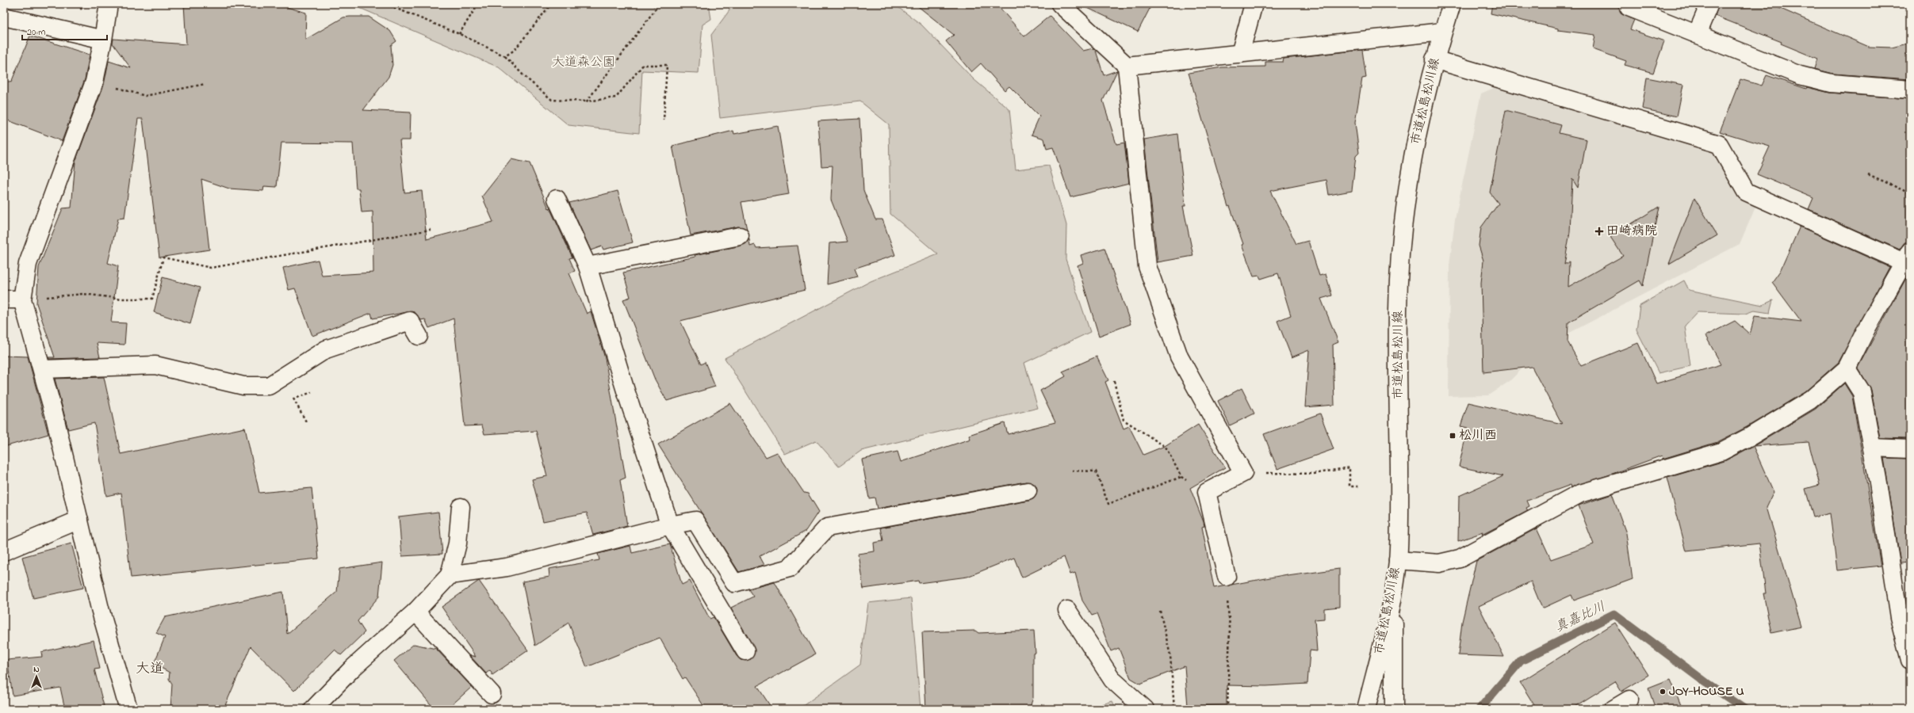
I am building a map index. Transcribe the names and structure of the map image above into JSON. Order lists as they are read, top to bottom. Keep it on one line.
{"streets":{"street":["市道松島松川線"]},"districts":["大道"],"water":["真嘉比川"],"parks":["大道森公園"],"places":{"health":["田崎病院"],"transit":["松川西"],"other":["JOY-HOUSE U"]},"scale_bar":"20 m","north":"top"}
